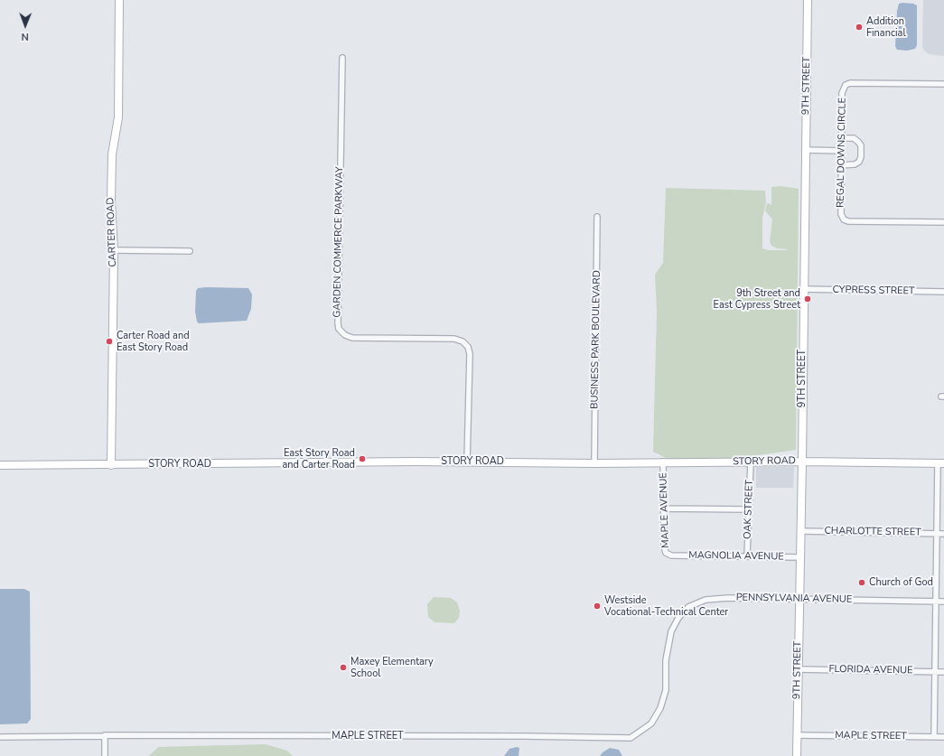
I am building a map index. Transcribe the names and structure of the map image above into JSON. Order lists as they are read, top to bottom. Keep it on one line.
{"streets":{"street":["9TH STREET","REGAL DOWNS CIRCLE","CARTER ROAD","GARDEN COMMERCE PARKWAY","CYPRESS STREET","BUSINESS PARK BOULEVARD","STORY ROAD","OAK STREET","MAPLE AVENUE","CHARLOTTE STREET","MAGNOLIA AVENUE","PENNSYLVANIA AVENUE","FLORIDA AVENUE","MAPLE STREET"]},"crossings":[["9TH STREET","CYPRESS STREET"],["9TH STREET","STORY ROAD"],["9TH STREET","CHARLOTTE STREET"],["9TH STREET","MAGNOLIA AVENUE"],["9TH STREET","PENNSYLVANIA AVENUE"],["9TH STREET","FLORIDA AVENUE"],["9TH STREET","MAPLE STREET"],["CARTER ROAD","STORY ROAD"],["GARDEN COMMERCE PARKWAY","STORY ROAD"],["BUSINESS PARK BOULEVARD","STORY ROAD"],["STORY ROAD","OAK STREET"],["STORY ROAD","MAPLE AVENUE"],["OAK STREET","MAGNOLIA AVENUE"],["MAPLE AVENUE","MAGNOLIA AVENUE"],["PENNSYLVANIA AVENUE","MAPLE STREET"]],"places":["Addition Financial","9th Street and East Cypress Street","Carter Road and East Story Road","East Story Road and Carter Road","Church of God","Westside Vocational-Technical Center","Maxey Elementary School"],"north":"bottom"}
